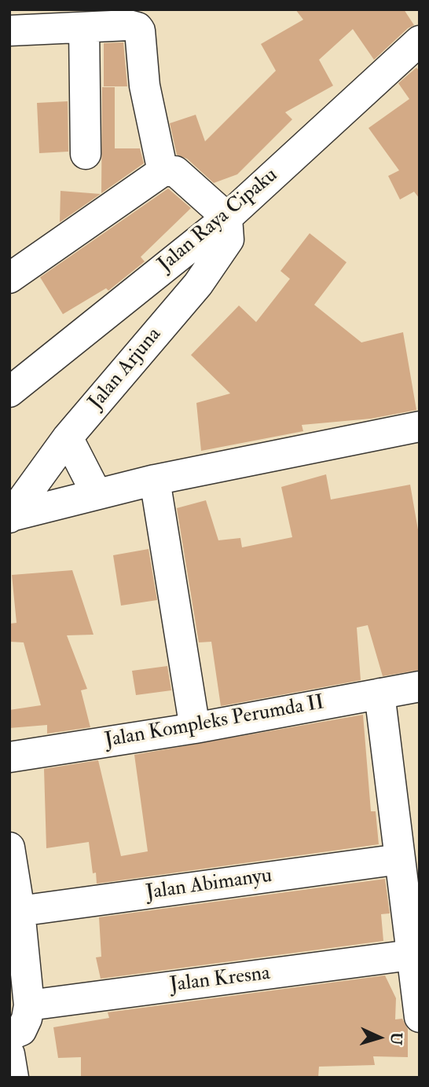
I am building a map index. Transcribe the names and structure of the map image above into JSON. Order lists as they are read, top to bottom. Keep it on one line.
{"streets":{"street":["Jalan Raya Cipaku","Jalan Arjuna","Jalan Kompleks Perumda II","Jalan Abimanyu","Jalan Kresna"]},"crossings":[["Jalan Raya Cipaku","Jalan Arjuna"]],"north":"right"}
